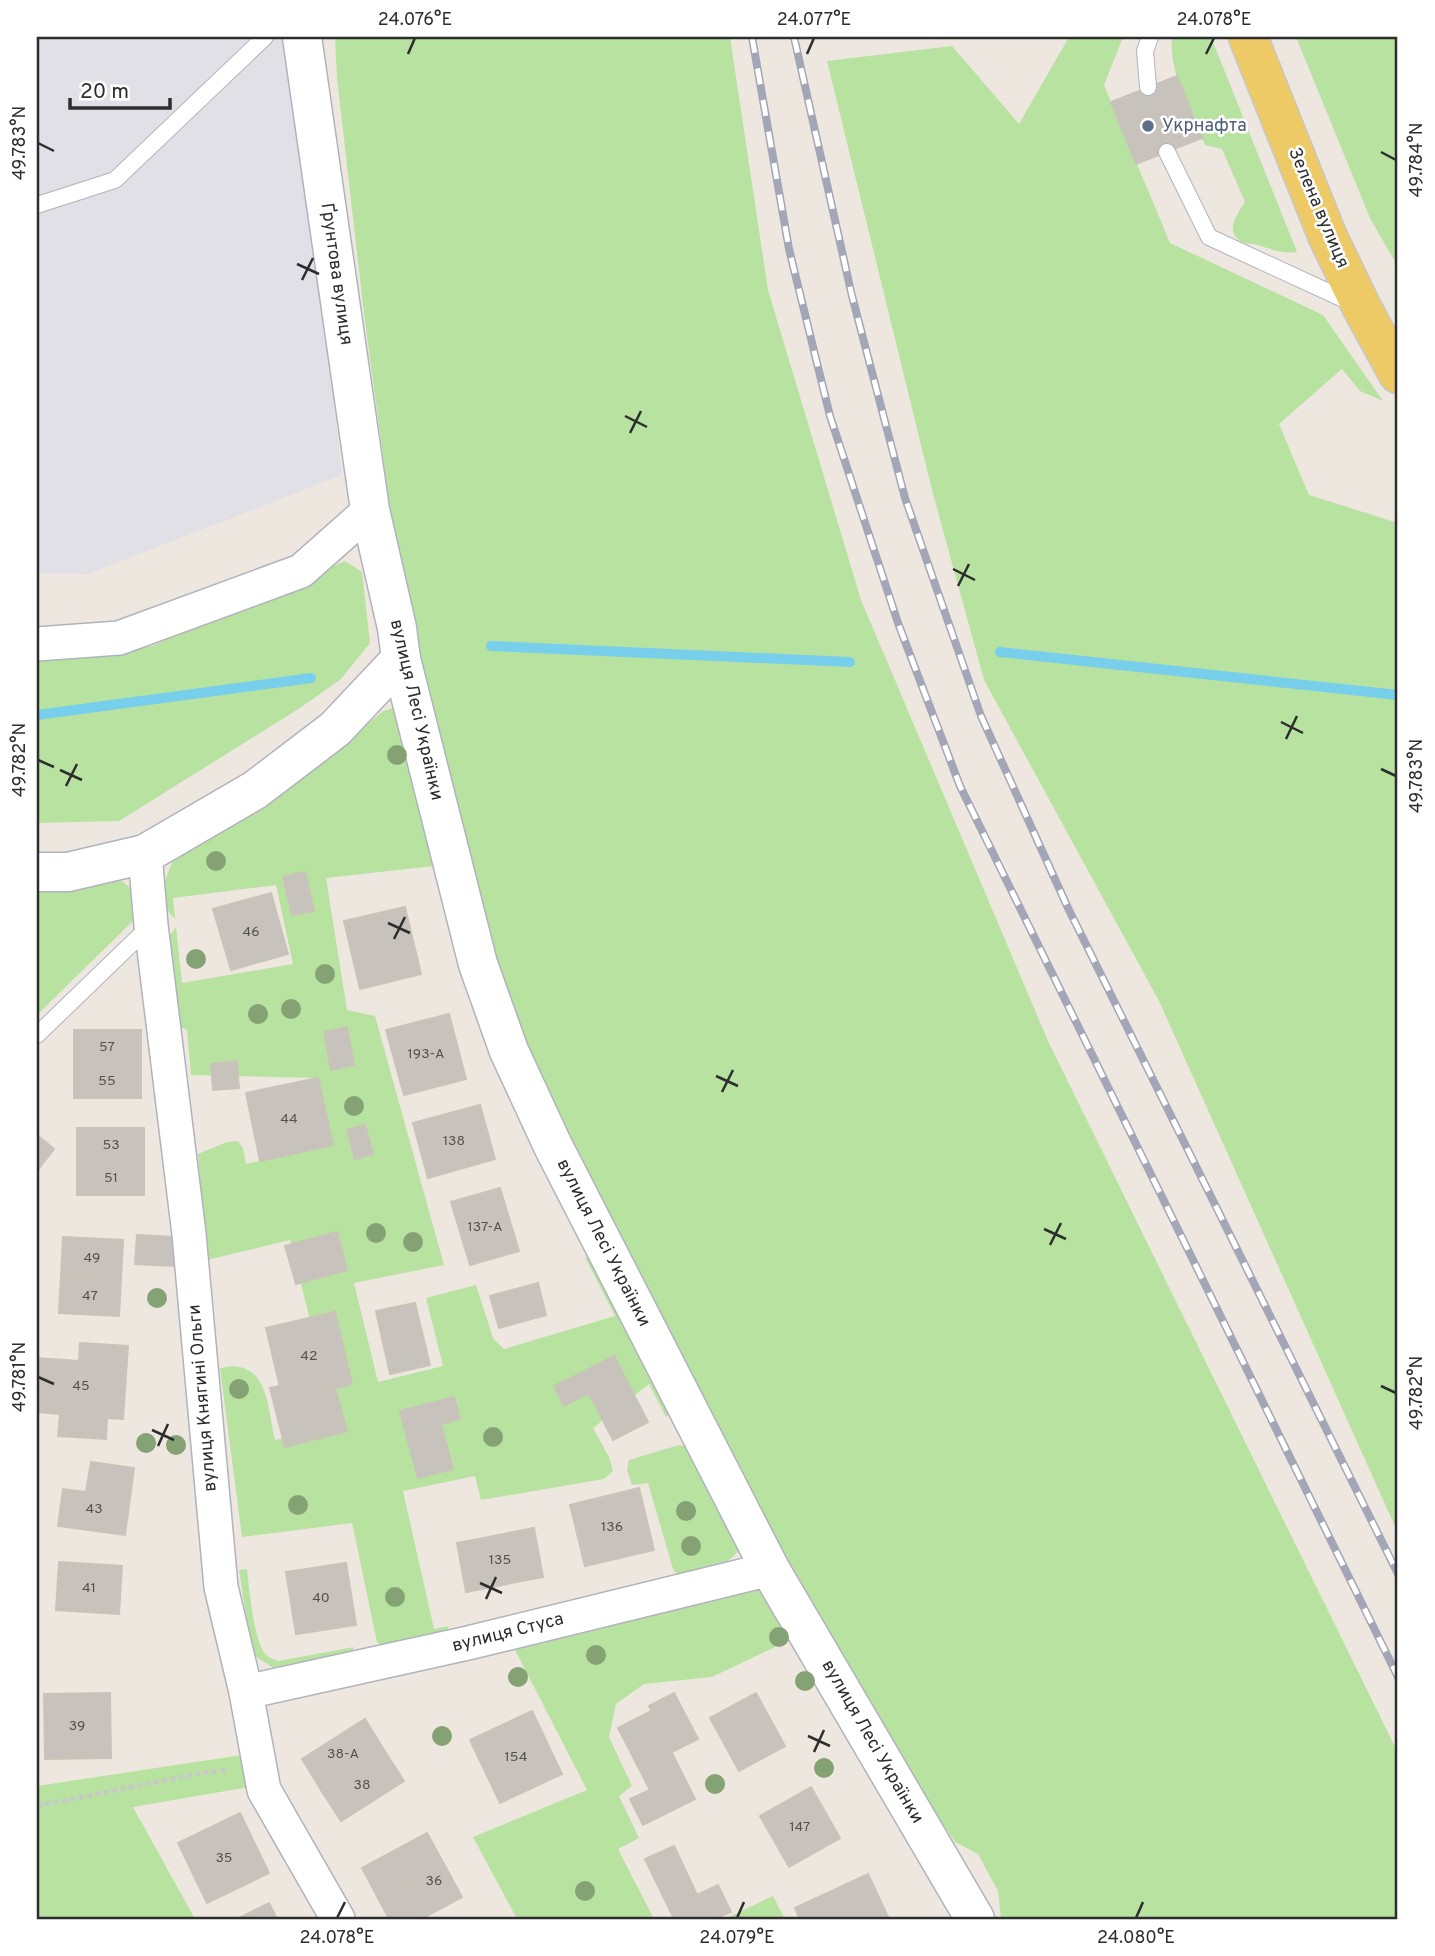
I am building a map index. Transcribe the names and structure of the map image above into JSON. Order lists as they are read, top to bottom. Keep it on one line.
{"streets":{"main road":["Зелена вулиця"],"street":["Ґрунтова вулиця","вулиця Лесі Українки","вулиця Княгині Ольги","вулиця Стуса"]},"crossings":[["Ґрунтова вулиця","вулиця Лесі Українки"],["вулиця Лесі Українки","вулиця Стуса"],["вулиця Княгині Ольги","вулиця Стуса"]],"places":["Укрнафта"],"house_numbers":["46","57","193-А","55","44","138","53","51","137-А","49","47","42","45","43","136","135","41","40","39","38-А","154","38","147","35","36"],"scale_bar":"20 m","coordinates":["24.076°E","24.077°E","24.078°E","49.783°N","49.784°N","49.782°N","49.781°N","24.079°E","24.080°E"]}
